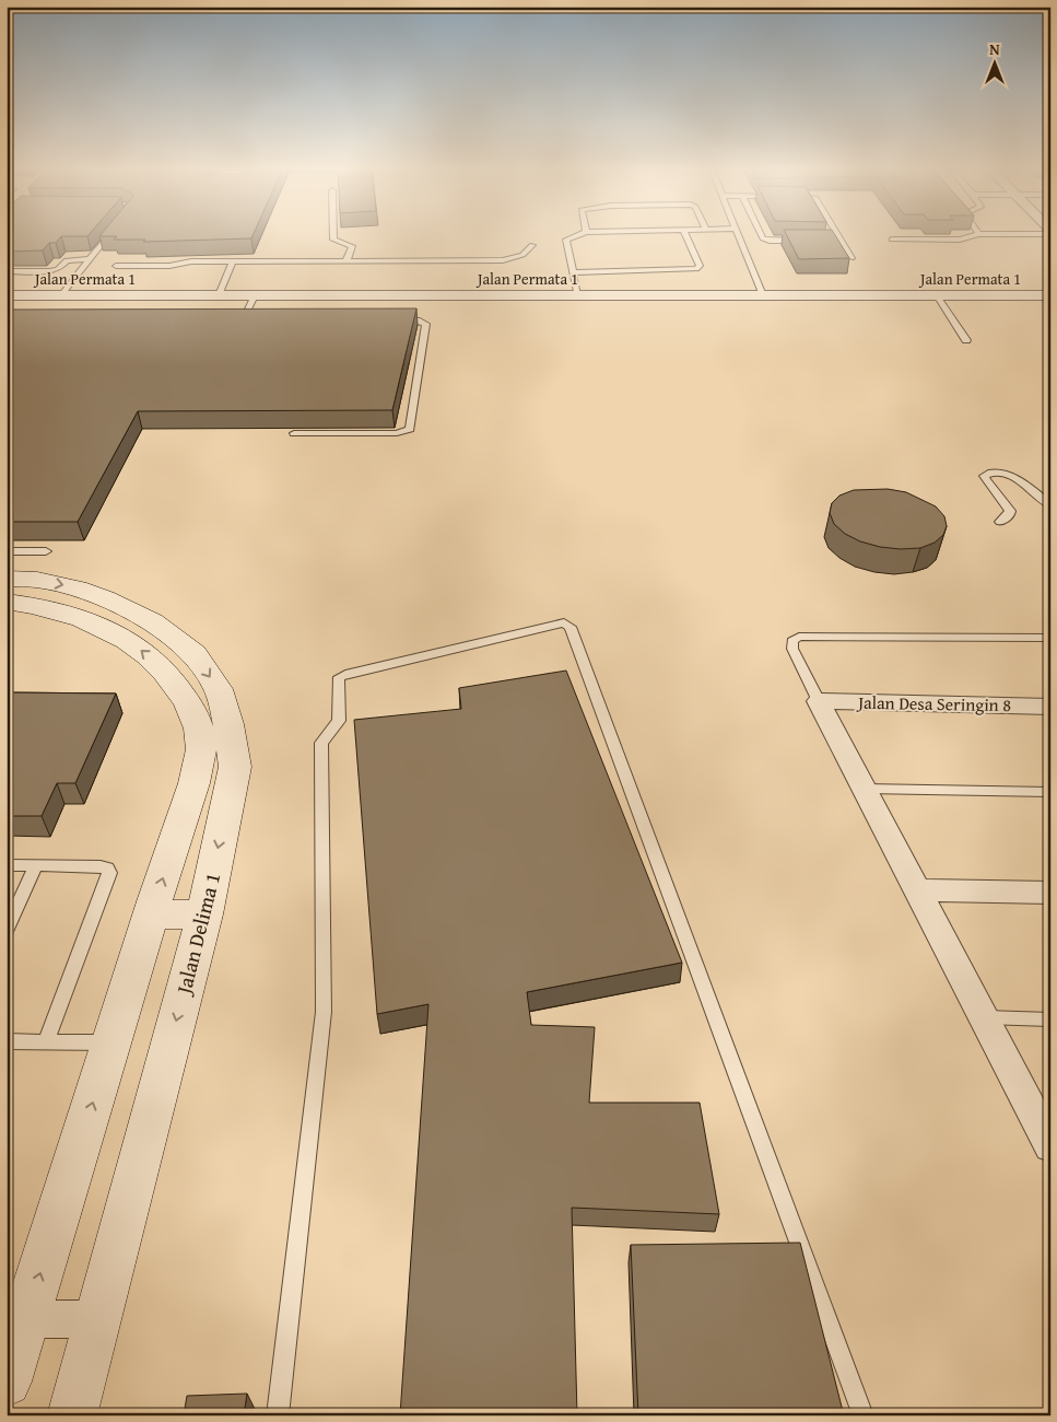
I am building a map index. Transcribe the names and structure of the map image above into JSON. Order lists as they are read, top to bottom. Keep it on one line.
{"streets":{"street":["Jalan Permata 1","Jalan Desa Seringin 8","Jalan Delima 1"]},"one_way":["Jalan Delima 1"],"north":"top"}
